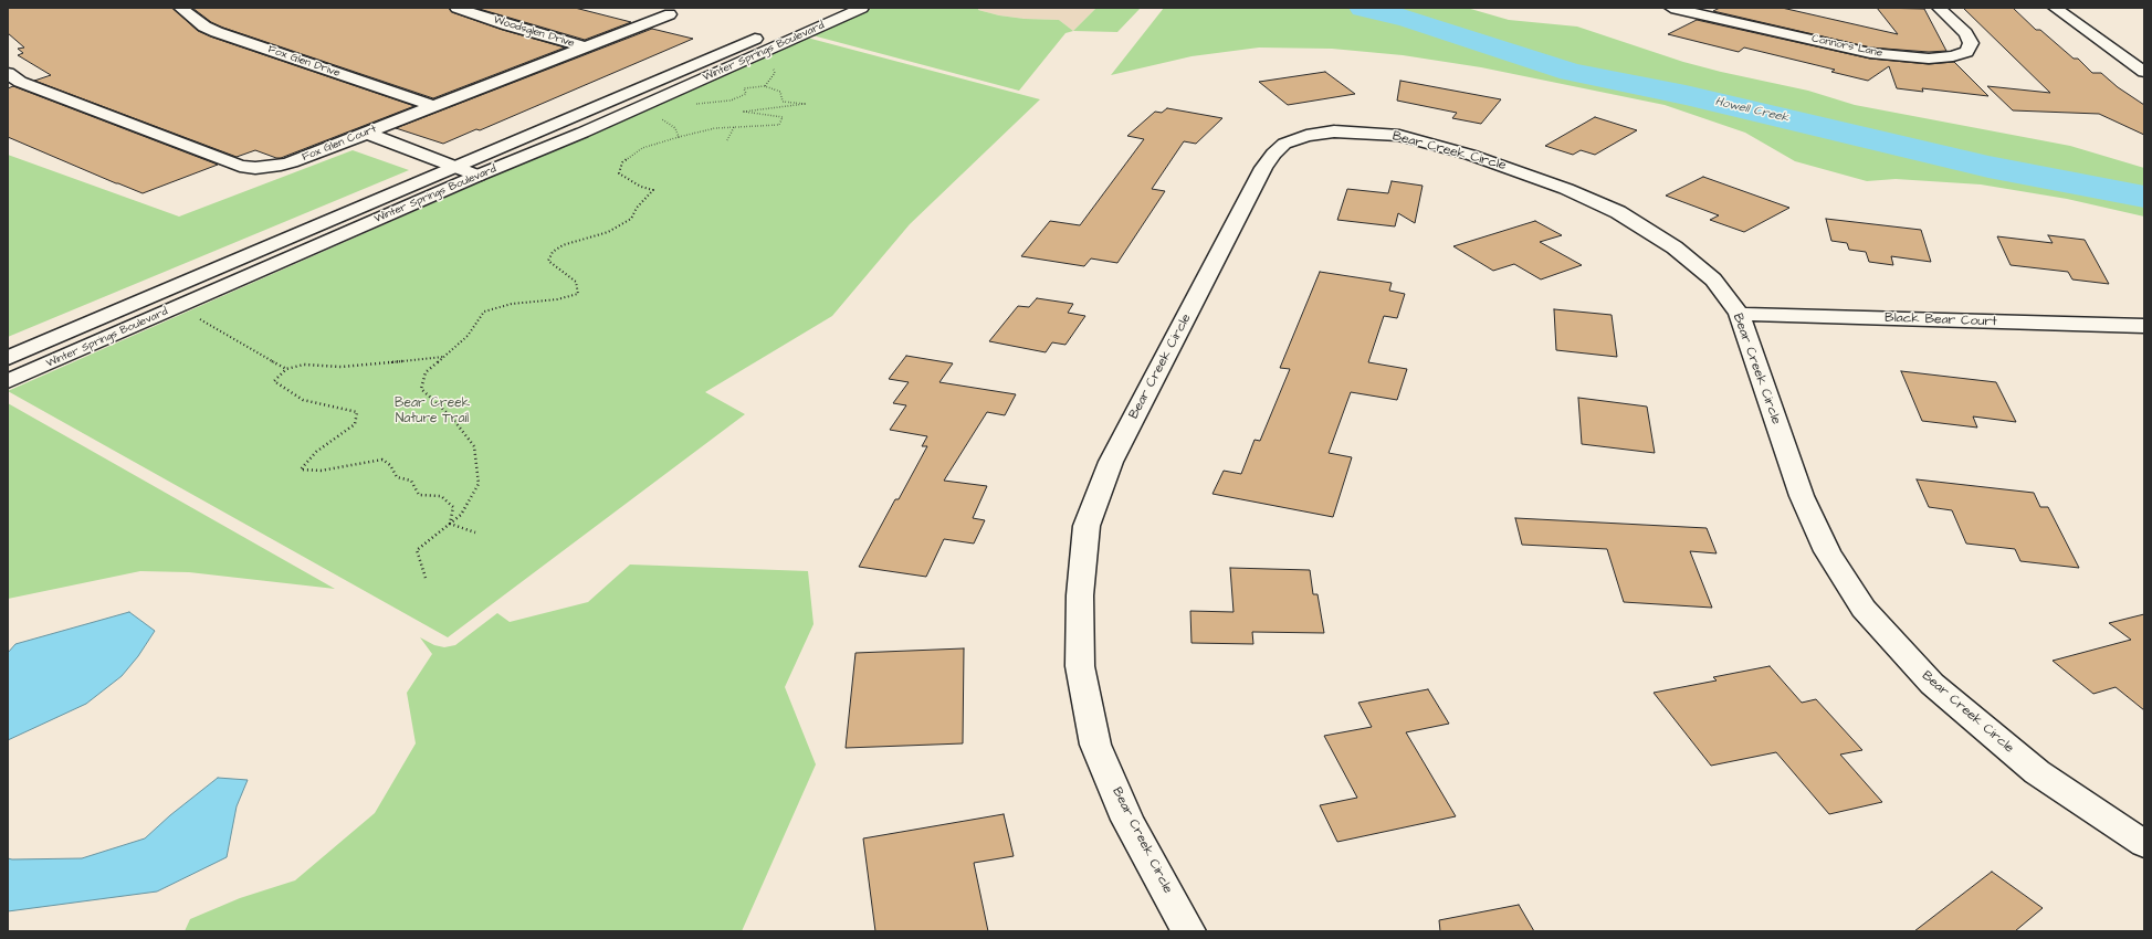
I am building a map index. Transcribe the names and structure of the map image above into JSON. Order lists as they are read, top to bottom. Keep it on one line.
{"streets":{"street":["Woodsglen Drive","Connors Lane","Winter Springs Boulevard","Fox Glen Drive","Fox Glen Court","Bear Creek Circle","Black Bear Court"]},"crossings":[["Woodsglen Drive","Fox Glen Court"],["Fox Glen Drive","Fox Glen Court"],["Bear Creek Circle","Black Bear Court"]],"water":["Howell Creek"],"parks":["Bear Creek Nature Trail"]}
